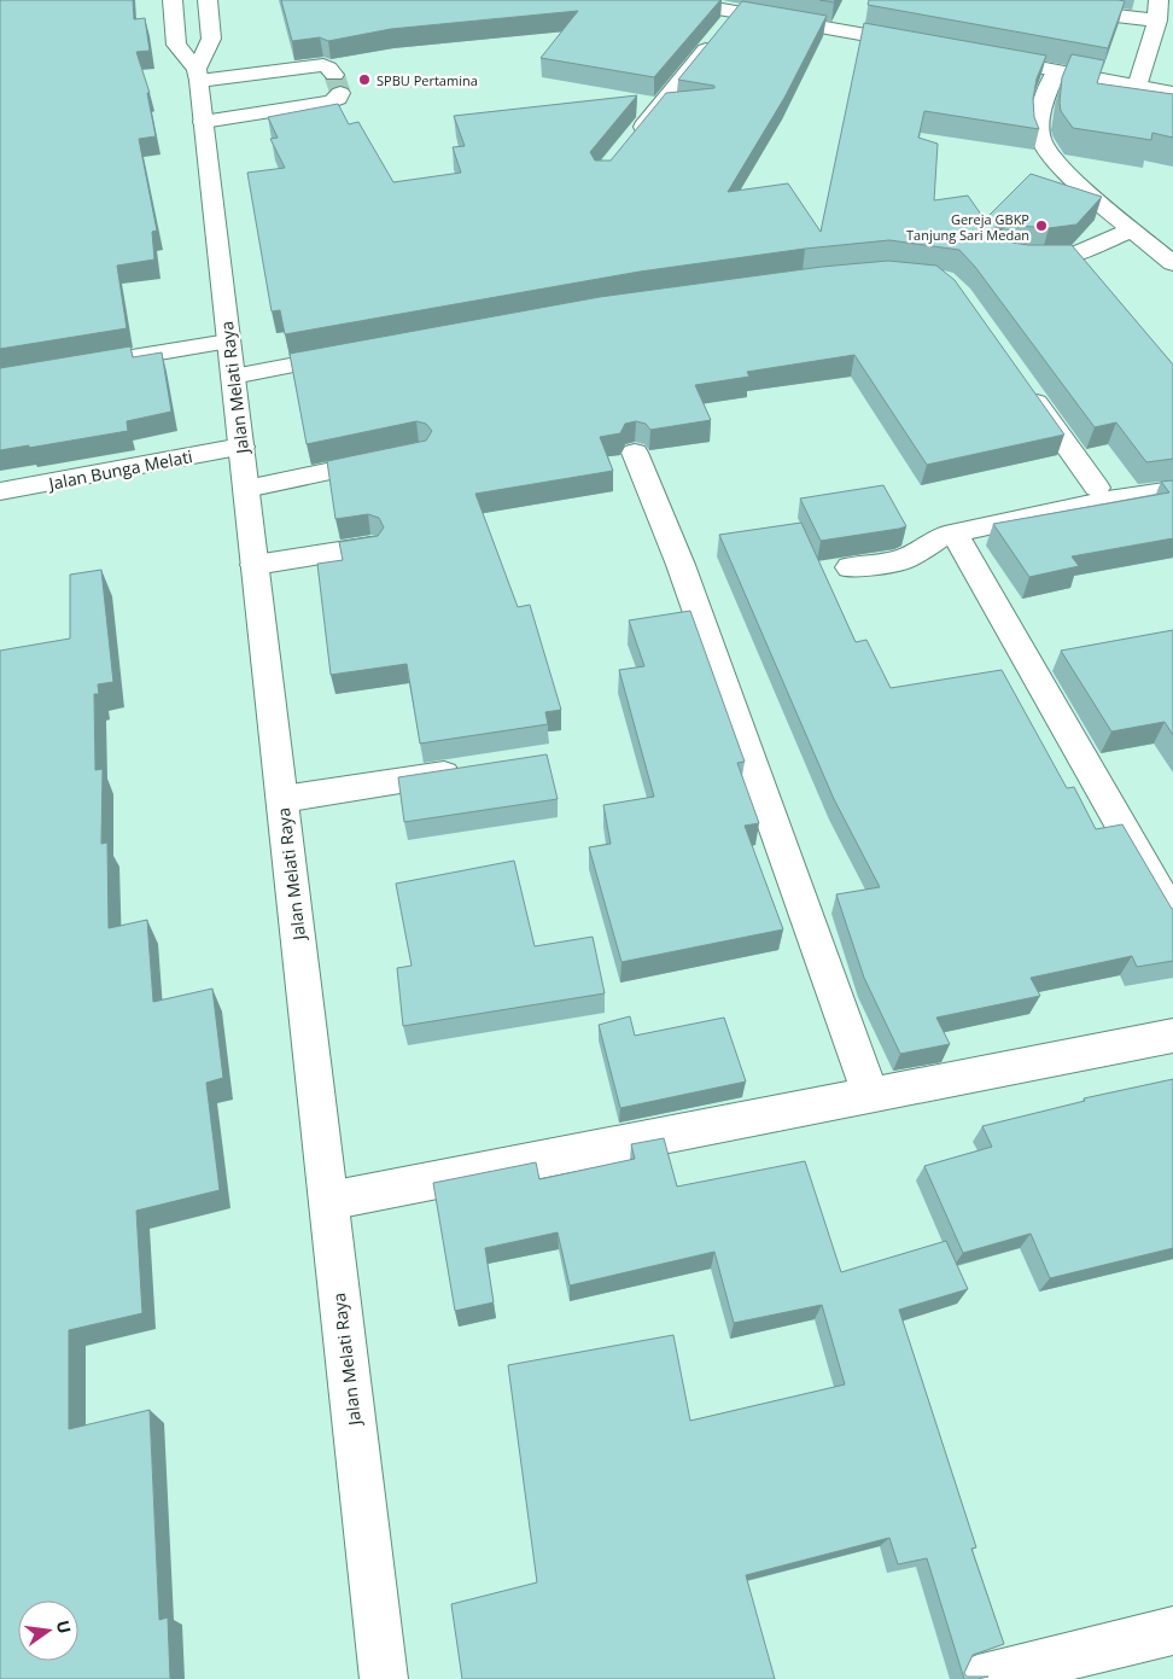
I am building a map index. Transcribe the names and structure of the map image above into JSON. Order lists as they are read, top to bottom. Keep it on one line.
{"streets":{"street":["Jalan Melati Raya","Jalan Bunga Melati"]},"crossings":[["Jalan Melati Raya","Jalan Bunga Melati"]],"places":["SPBU Pertamina","Gereja GBKP Tanjung Sari Medan"],"north":"right"}
